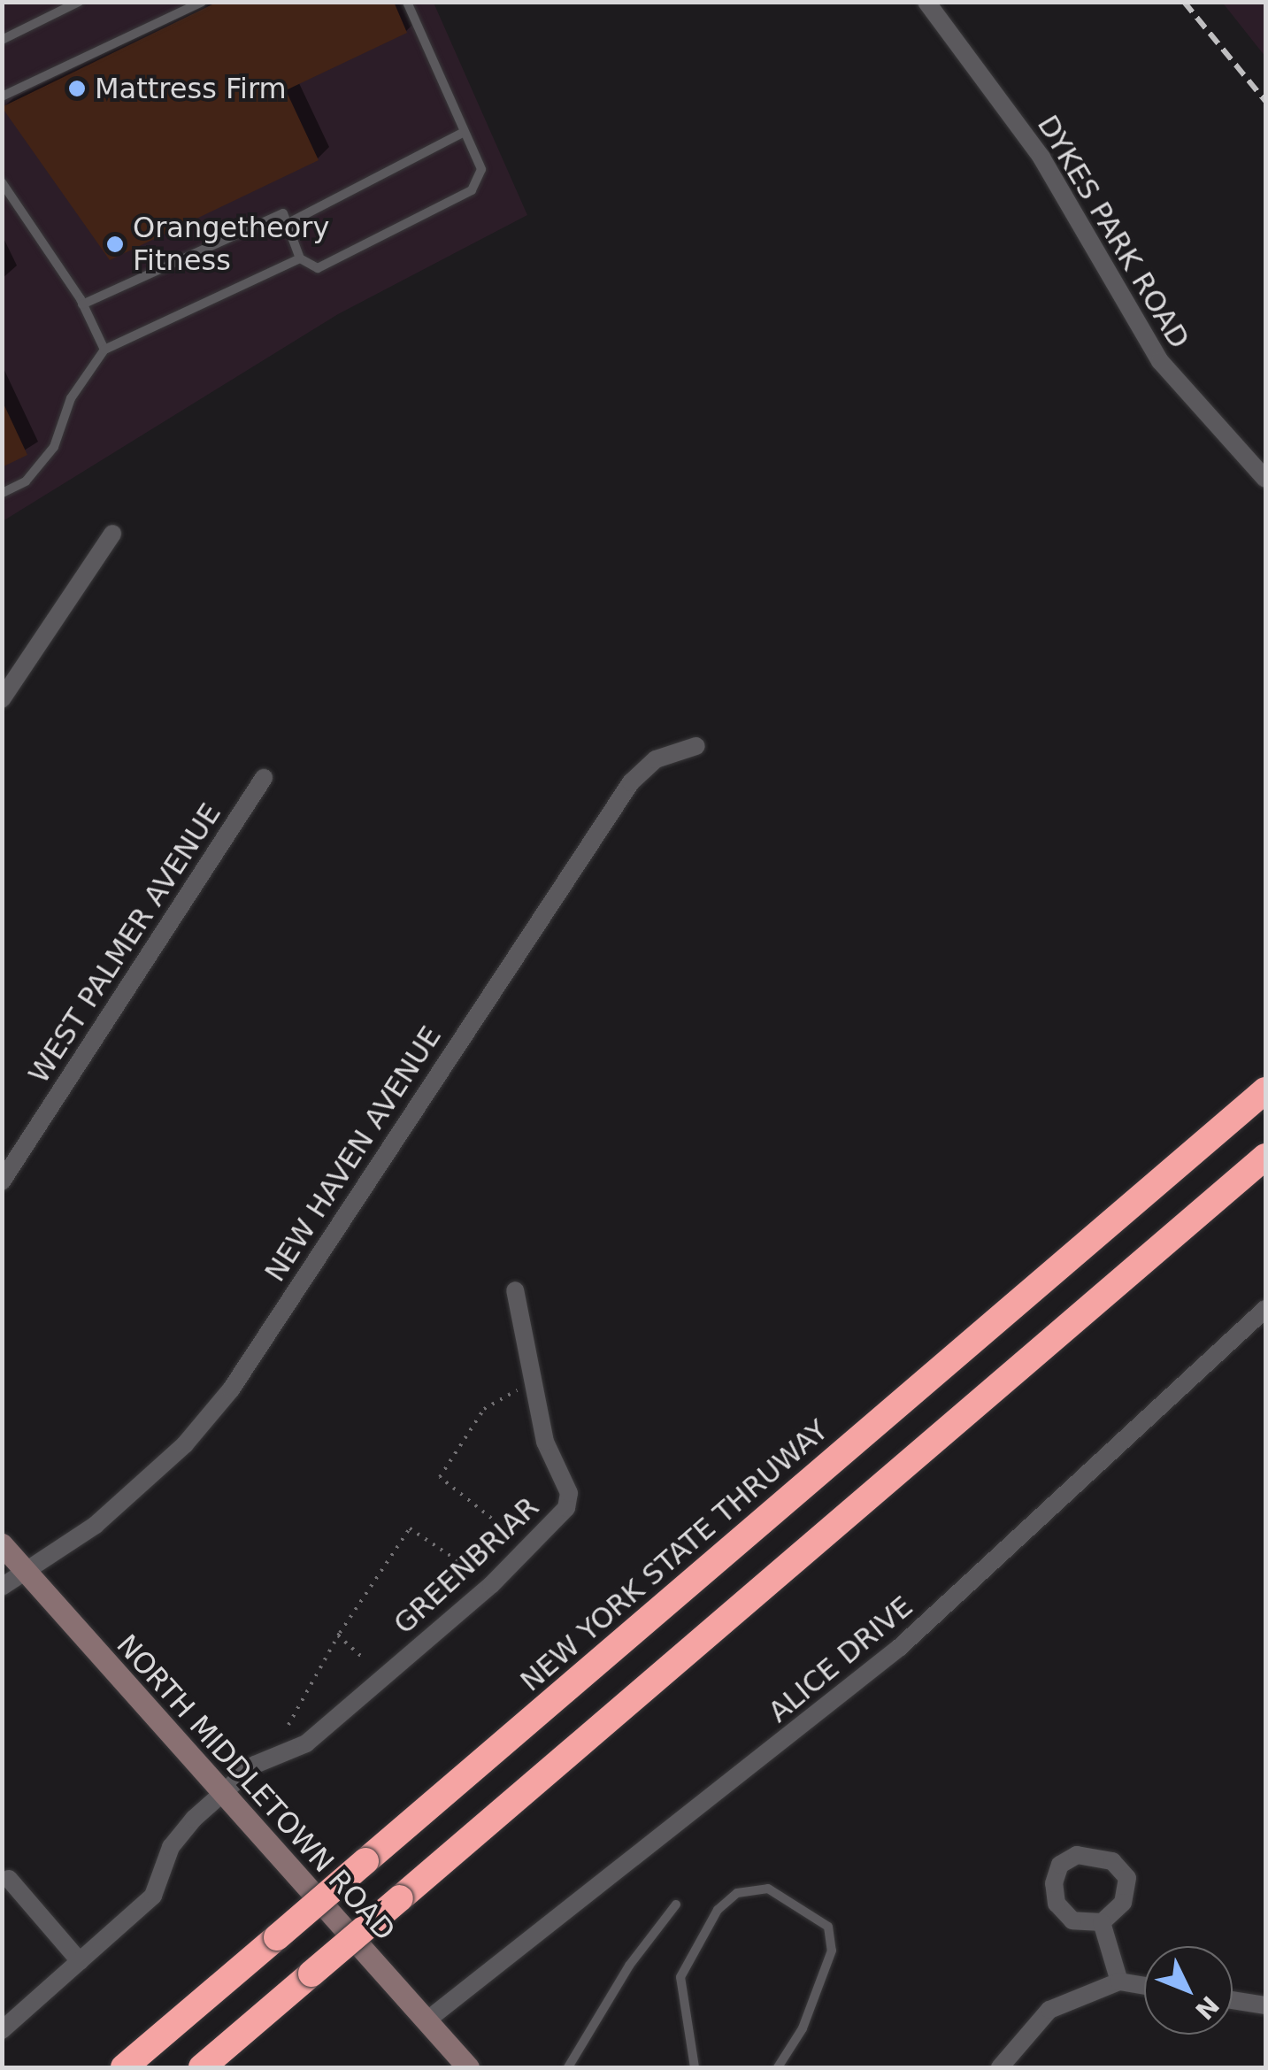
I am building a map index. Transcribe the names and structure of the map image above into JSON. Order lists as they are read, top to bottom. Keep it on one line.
{"streets":{"highway":["NEW YORK STATE THRUWAY"],"street":["DYKES PARK ROAD","WEST PALMER AVENUE","NEW HAVEN AVENUE","GREENBRIAR","ALICE DRIVE","NORTH MIDDLETOWN ROAD"]},"crossings":[["NEW HAVEN AVENUE","NORTH MIDDLETOWN ROAD"],["GREENBRIAR","NORTH MIDDLETOWN ROAD"],["ALICE DRIVE","NORTH MIDDLETOWN ROAD"]],"places":["Mattress Firm","Orangetheory Fitness"],"north":"bottom right"}
